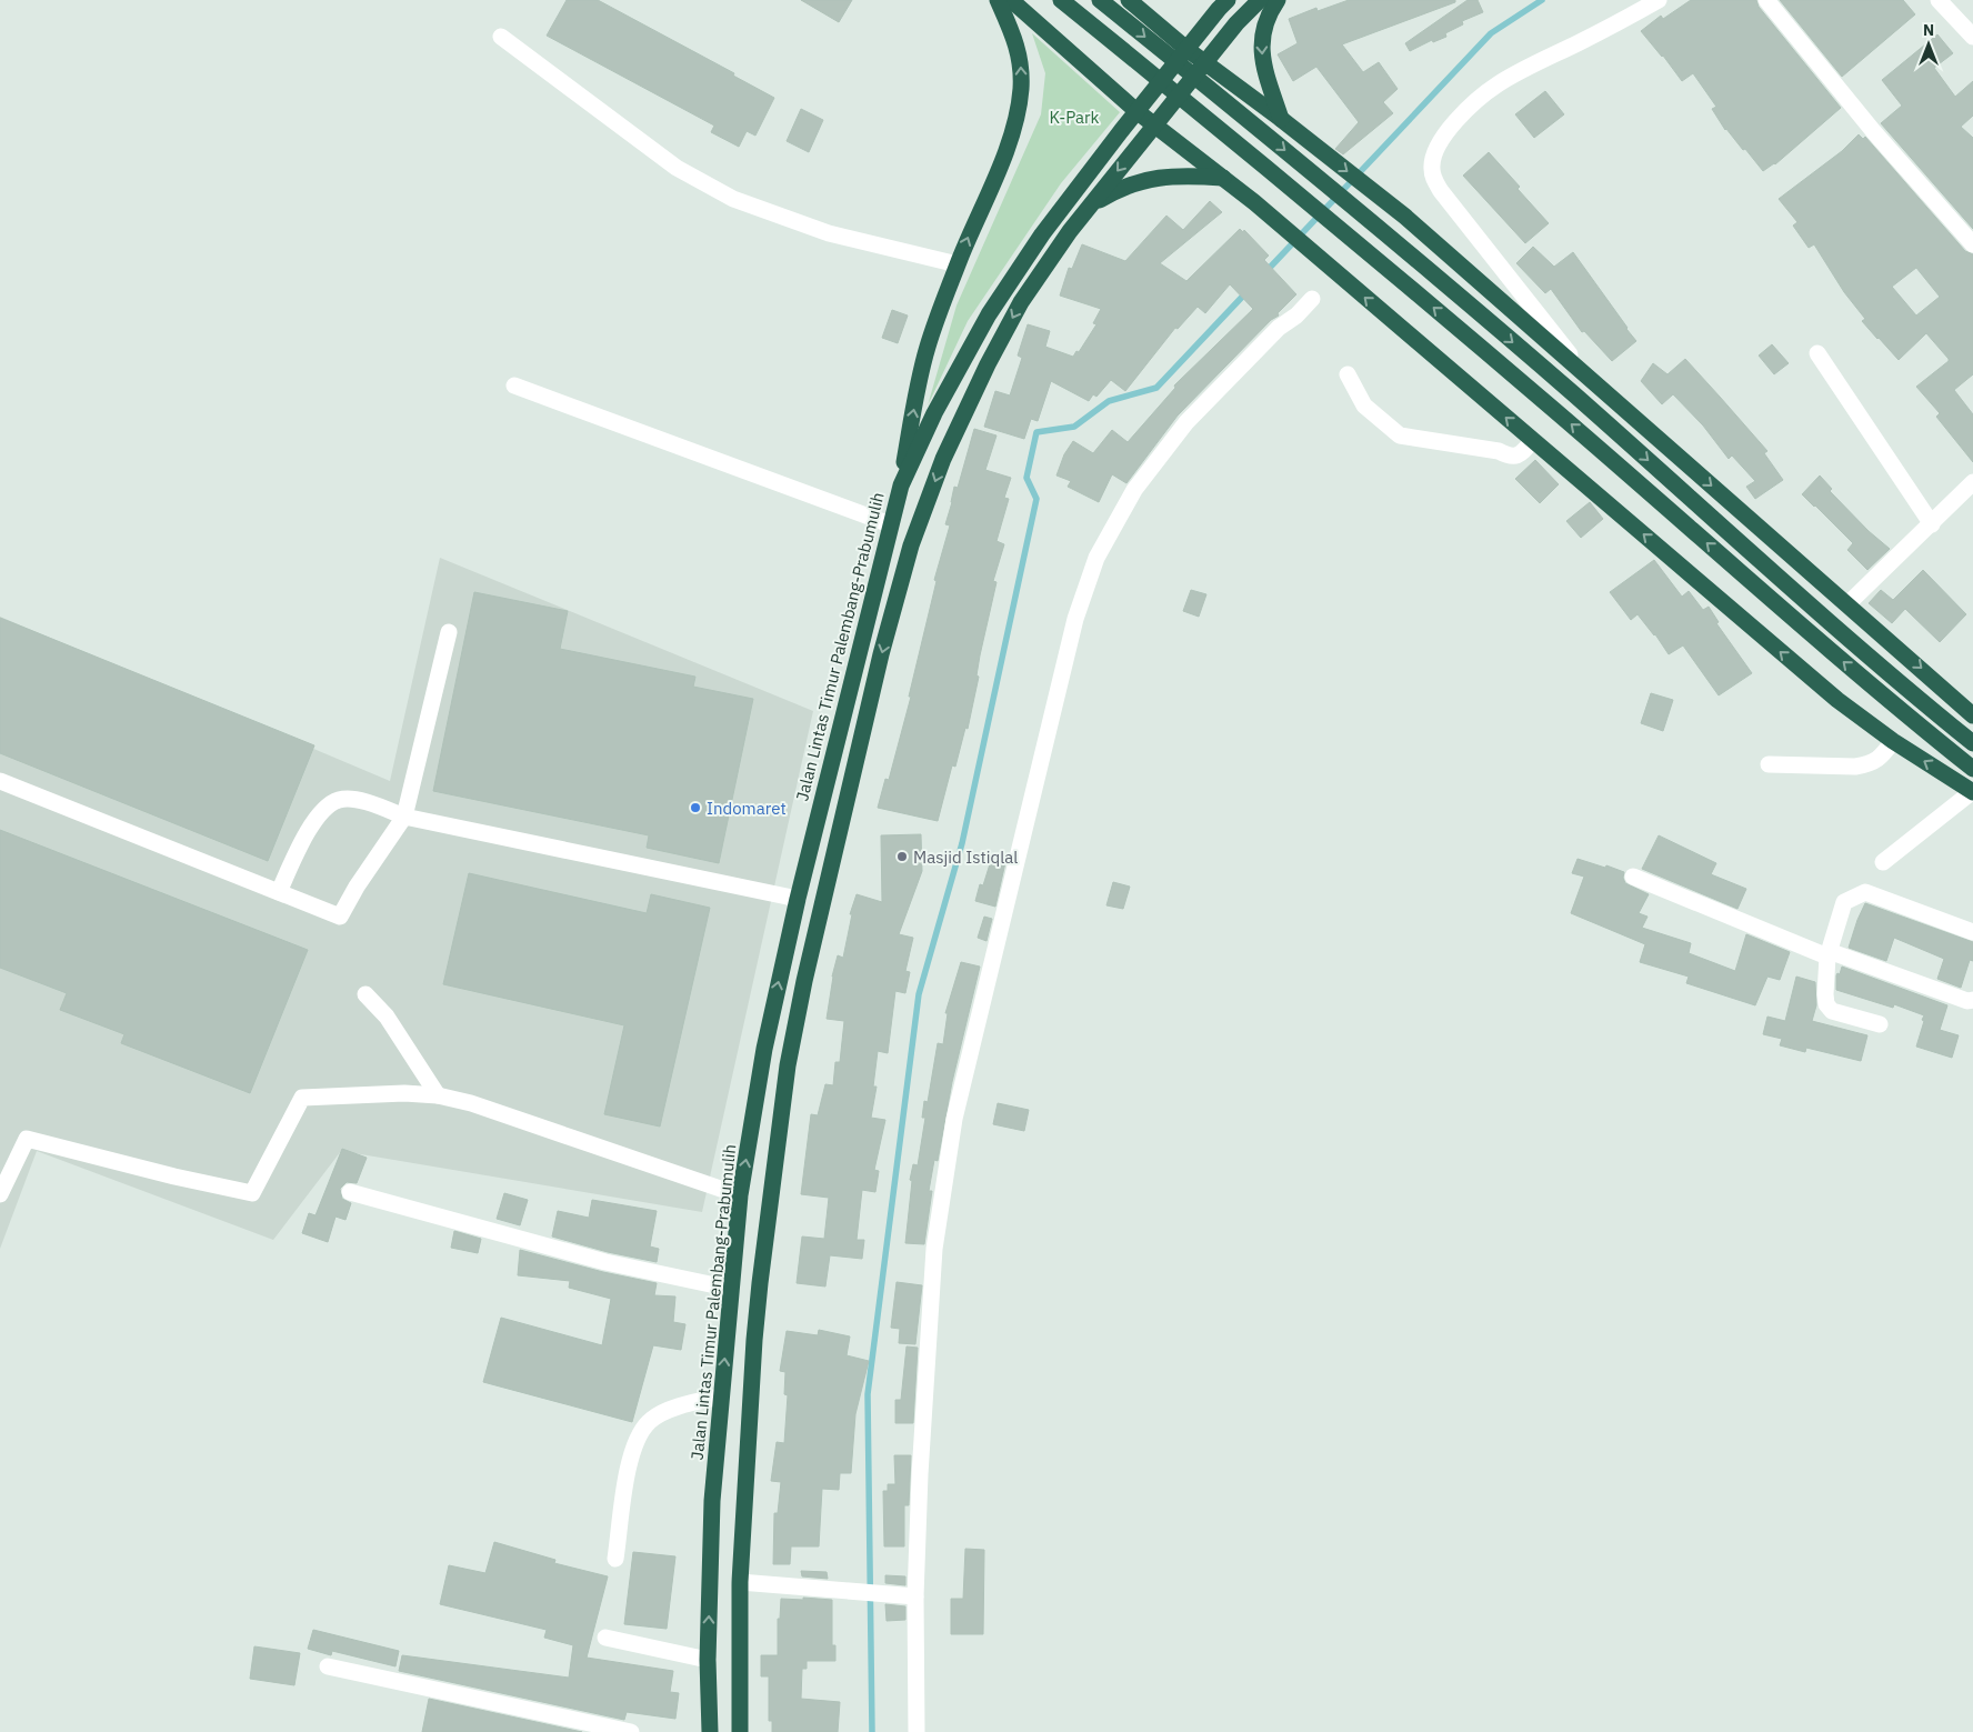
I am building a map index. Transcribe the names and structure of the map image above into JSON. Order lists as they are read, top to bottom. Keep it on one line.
{"streets":{"highway":["Jalan Lintas Timur Palembang-Prabumulih"]},"parks":["K-Park"],"places":["Indomaret","Masjid Istiqlal"],"north":"top"}
